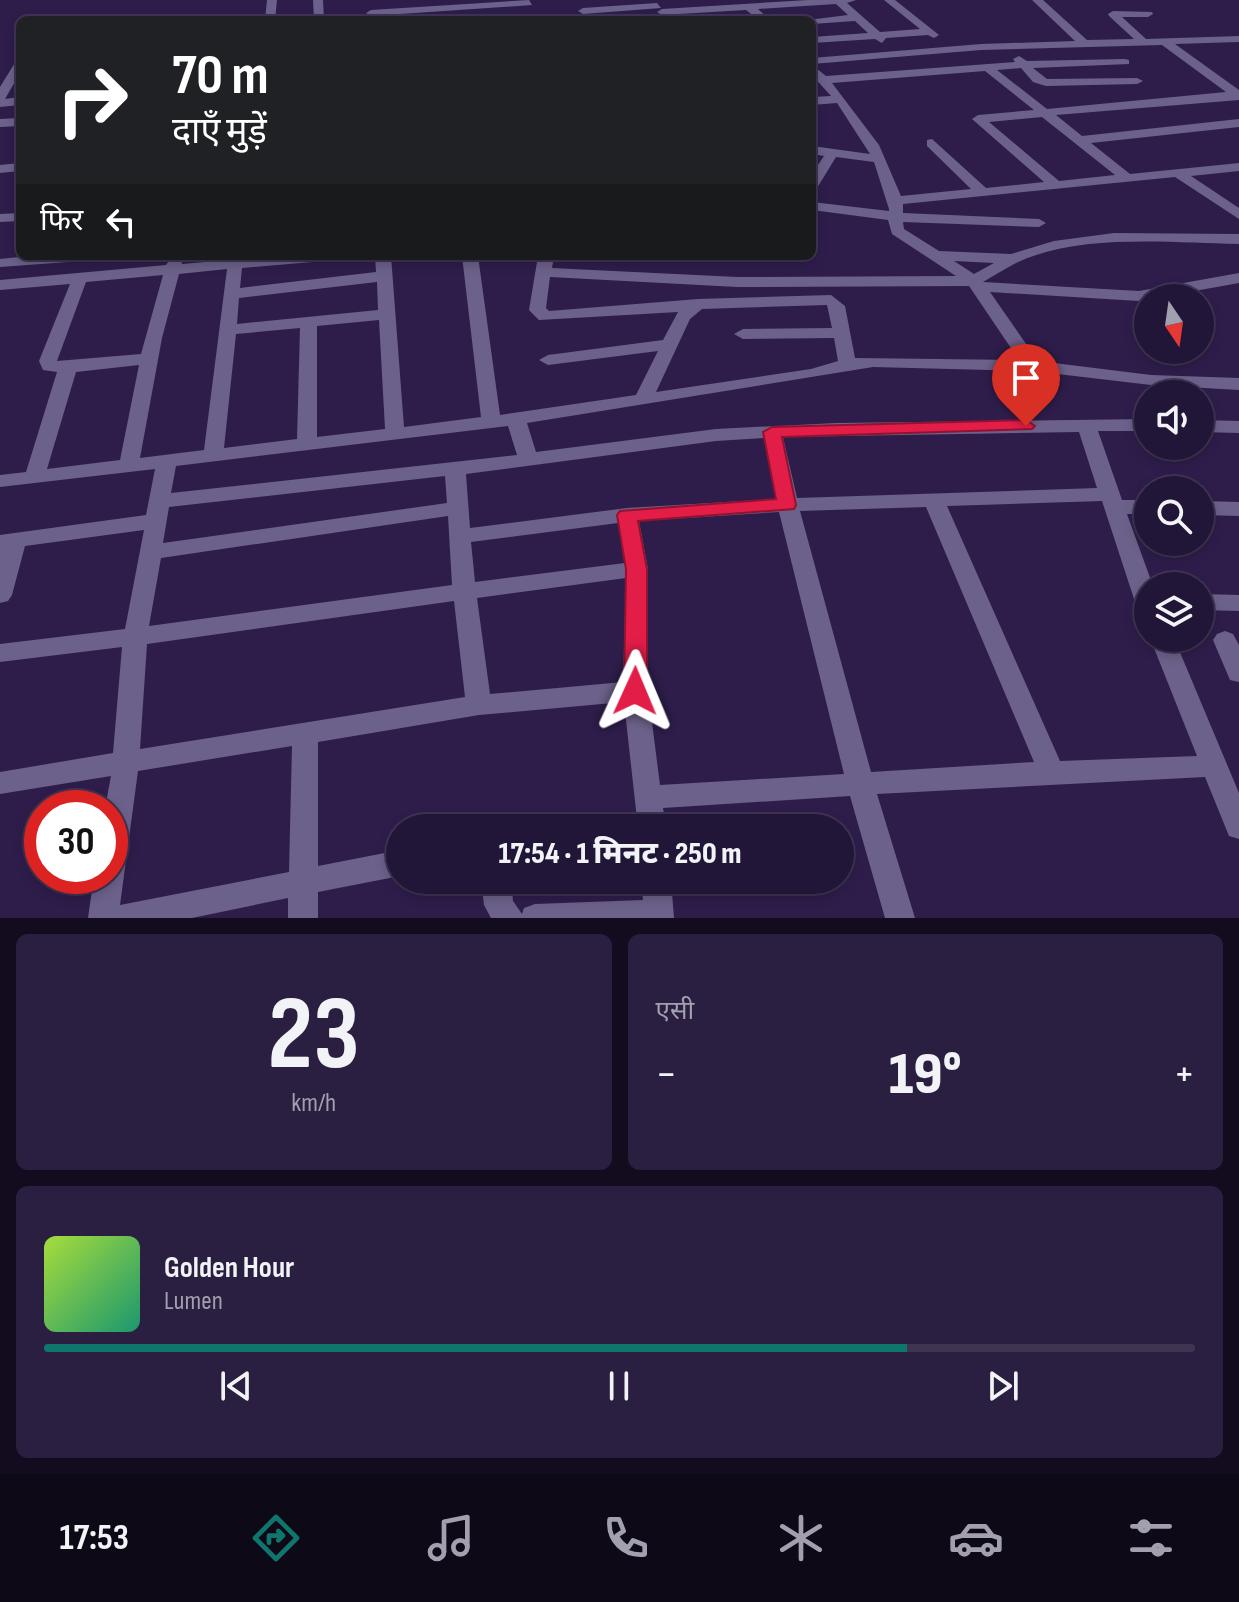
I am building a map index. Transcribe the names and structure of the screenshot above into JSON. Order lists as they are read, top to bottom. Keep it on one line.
{"north":"bottom","page":{"turn":["70 m","दाएँ मुड़ें"],"then":"फिर","limit":"30","trip":"17:54 · 1 मिनट · 250 m","tile":[["23","km/h"],"एसी"],"heat":["−","19°","+"],"song":["Golden Hour","Lumen"],"tabs":"17:53"}}
